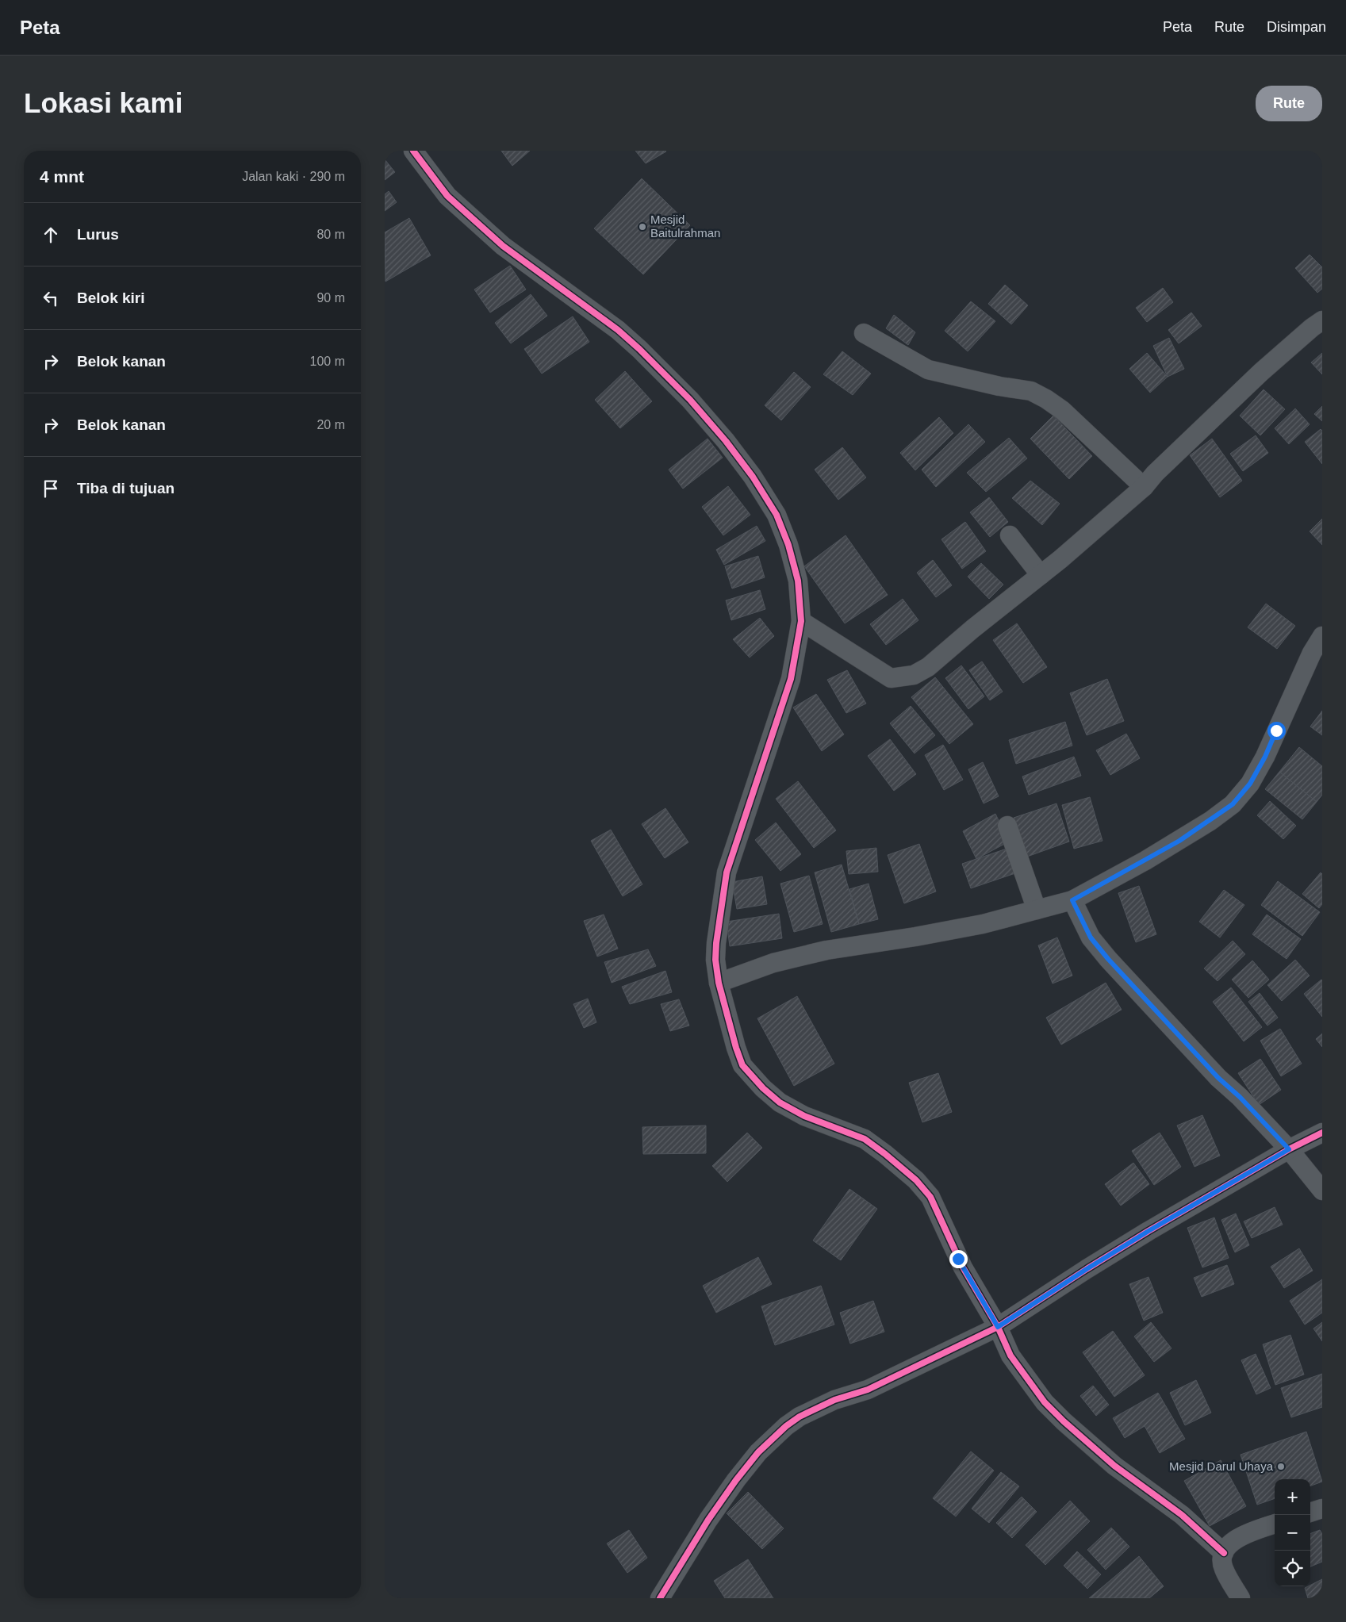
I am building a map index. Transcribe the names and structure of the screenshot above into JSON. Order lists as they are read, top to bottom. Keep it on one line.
{"places":["Mesjid Baitulrahman","Mesjid Darul Uhaya"],"page":{"header":"Peta","nav":["Peta","Rute","Disimpan"],"buttons":"Rute","title":"Lokasi kami","heading":["4 mnt","Jalan kaki · 290 m"],"list":[["Lurus","80 m"],["Belok kiri","90 m"],["Belok kanan","100 m"],["Belok kanan","20 m"],"Tiba di tujuan"],"map_buttons":["+","−"]}}
